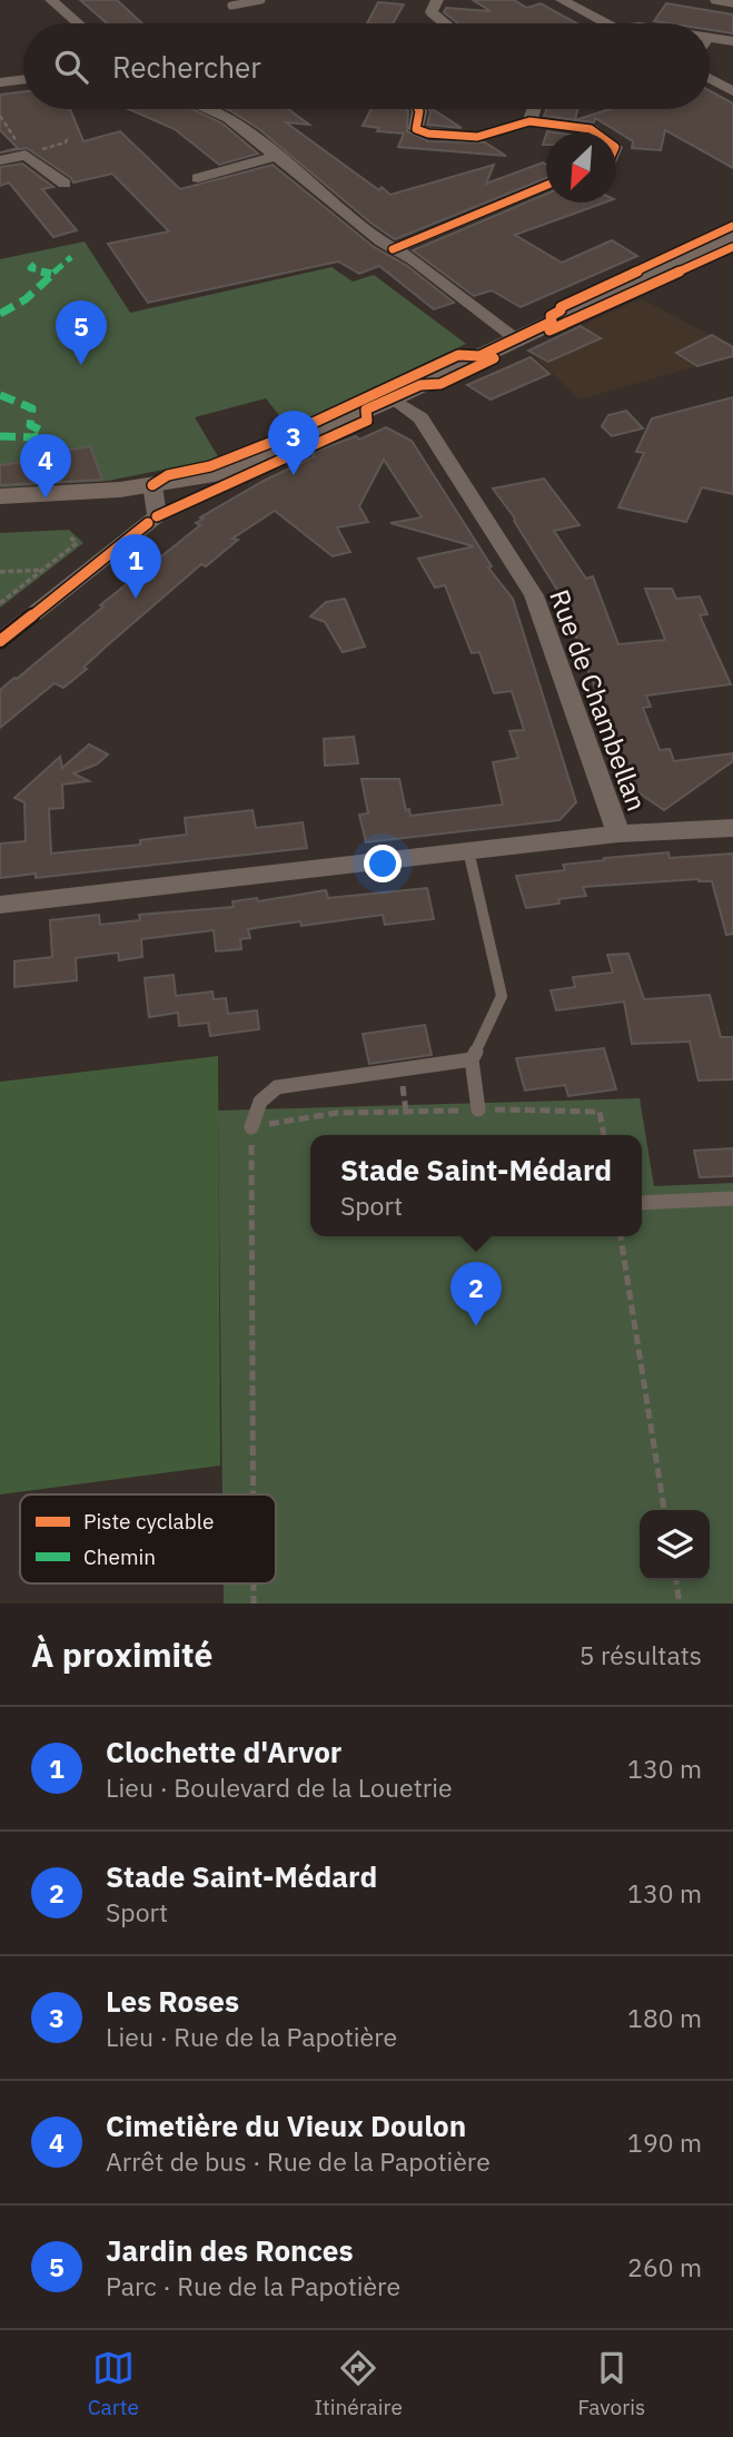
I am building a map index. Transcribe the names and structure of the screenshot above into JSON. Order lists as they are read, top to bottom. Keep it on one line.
{"streets":{"street":["Rue de Chambellan"]},"legend":["Piste cyclable","Chemin"],"north":"bottom left","page":{"search":"Rechercher","pins":["5","3","4","1","2"],"popup":["Stade Saint-Médard","Sport"],"heading":["À proximité","5 résultats"],"list":[{"mark":"1","name":"Clochette d'Arvor","note":"Lieu · Boulevard de la Louetrie","value":"130 m"},{"mark":"2","name":"Stade Saint-Médard","note":"Sport","value":"130 m"},{"mark":"3","name":"Les Roses","note":"Lieu · Rue de la Papotière","value":"180 m"},{"mark":"4","name":"Cimetière du Vieux Doulon","note":"Arrêt de bus · Rue de la Papotière","value":"190 m"},{"mark":"5","name":"Jardin des Ronces","note":"Parc · Rue de la Papotière","value":"260 m"}],"nav":["Carte","Itinéraire","Favoris"]}}
